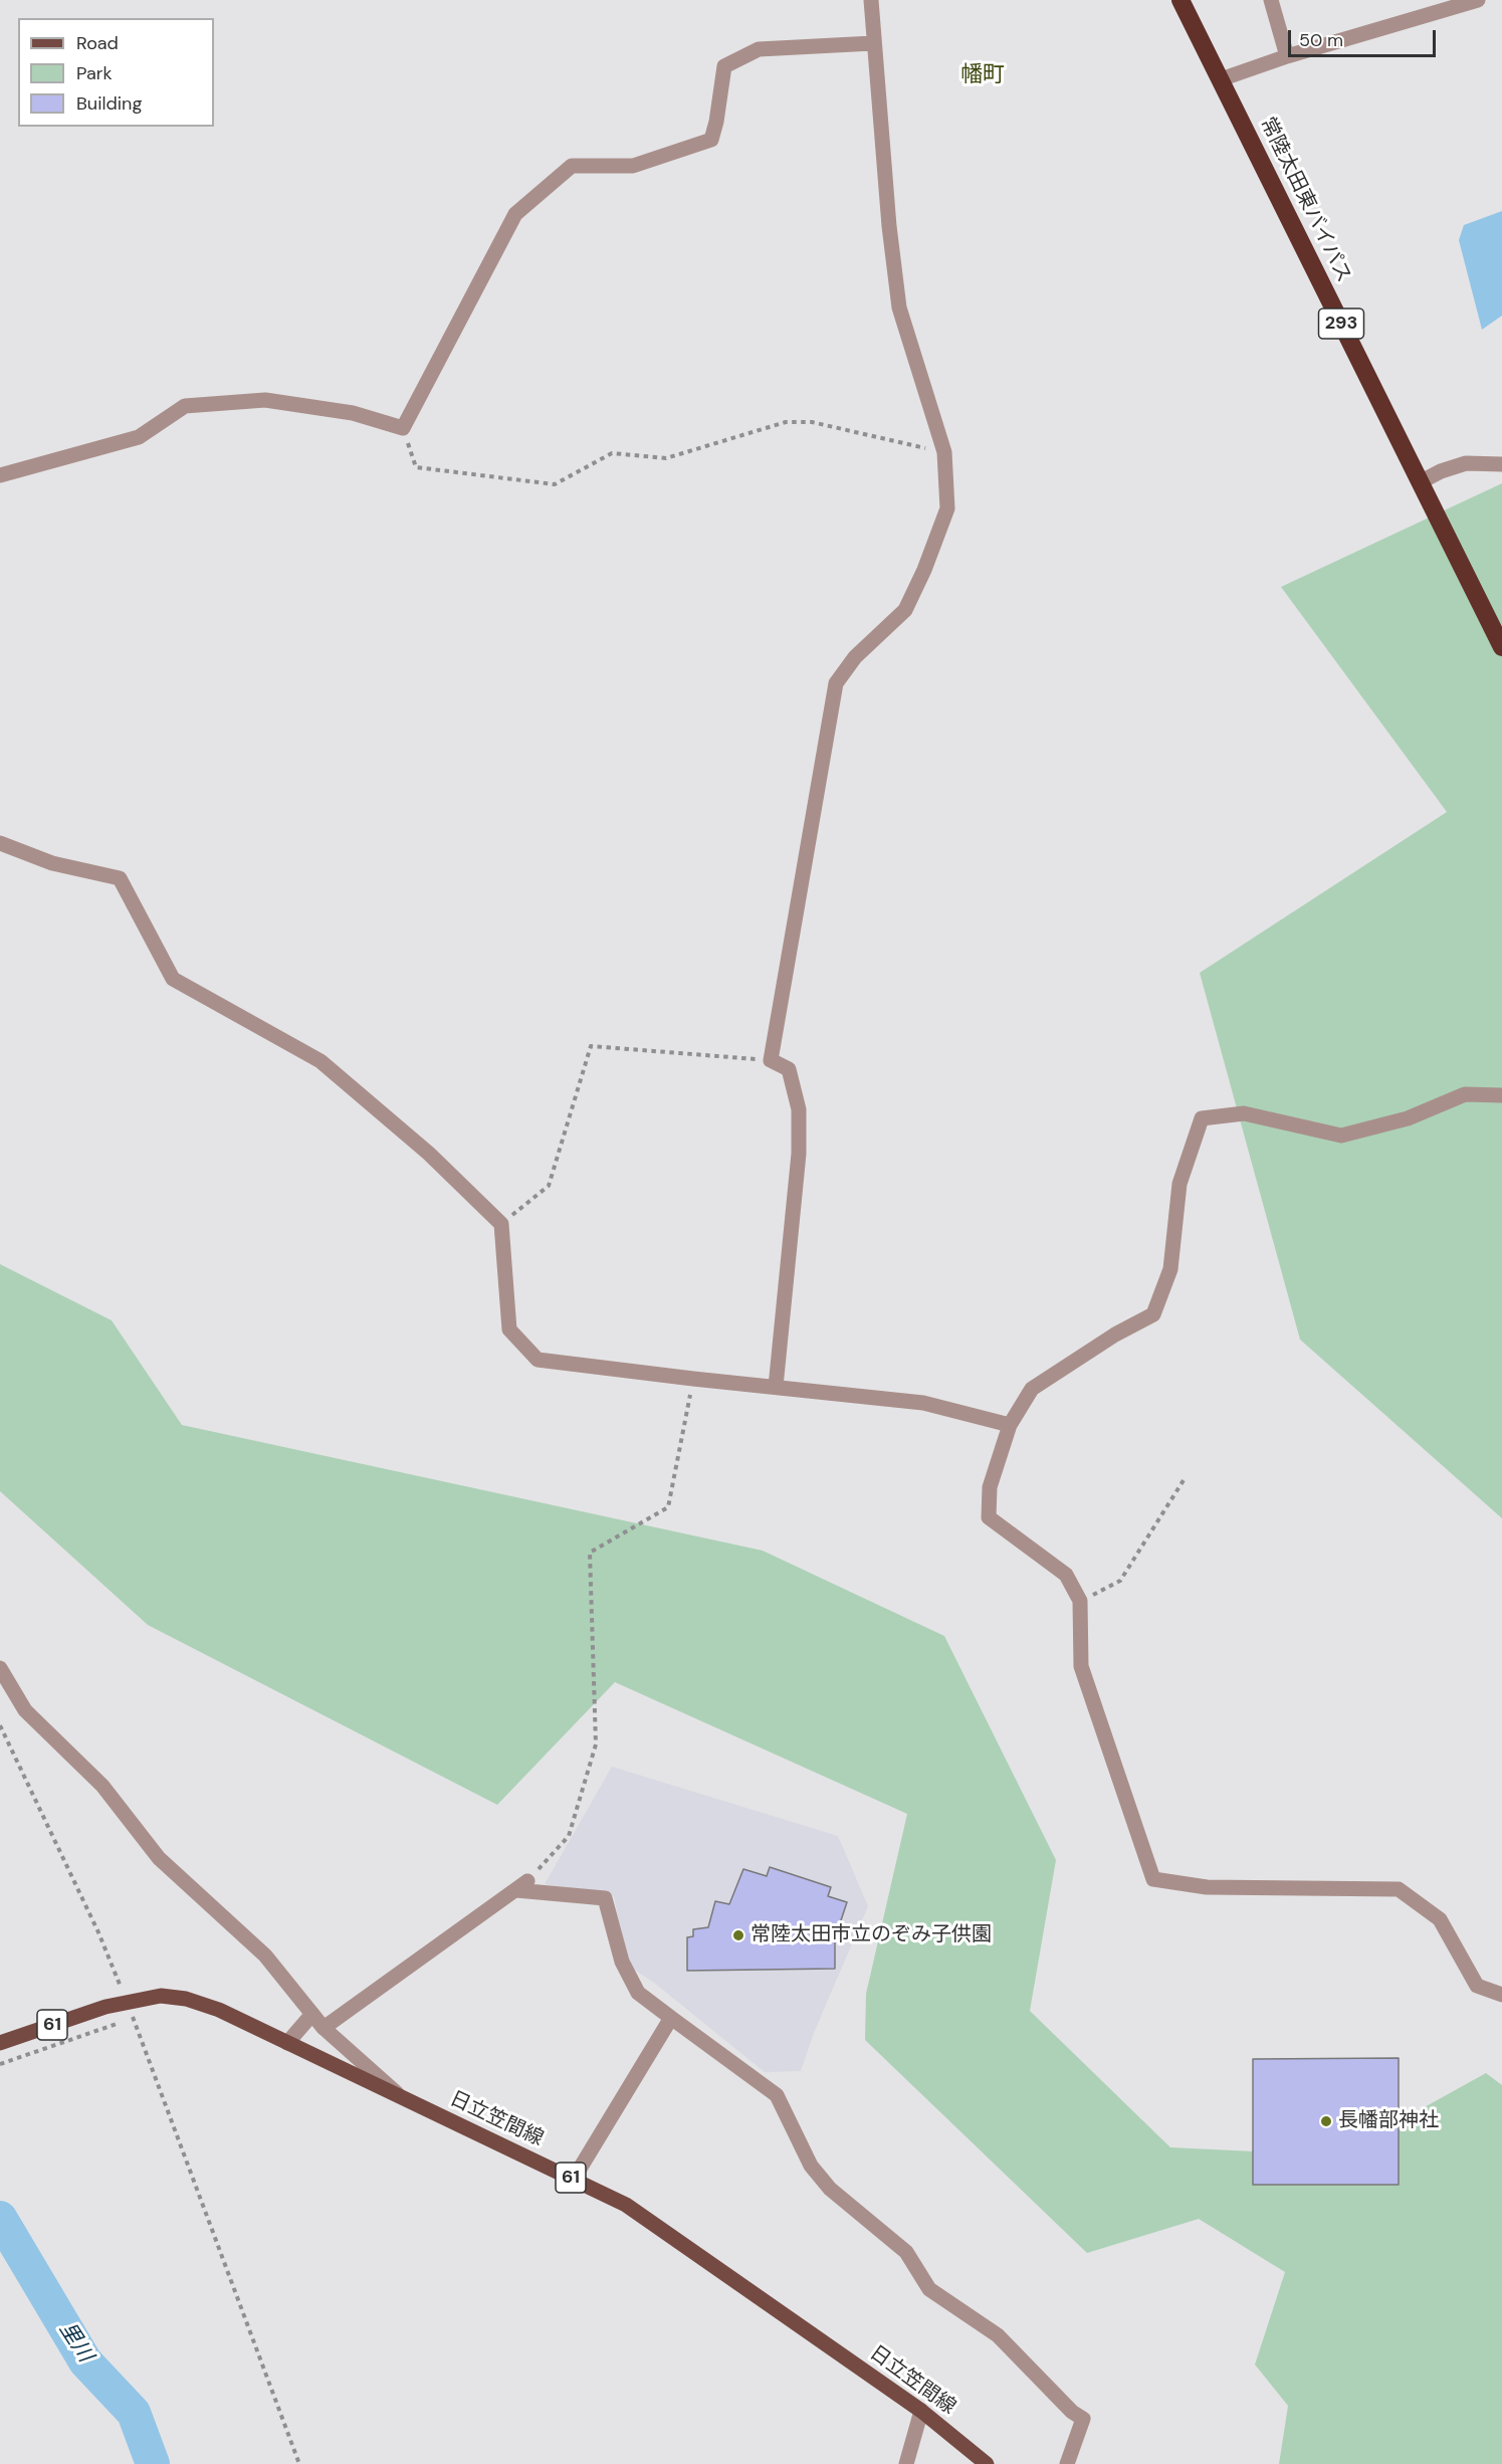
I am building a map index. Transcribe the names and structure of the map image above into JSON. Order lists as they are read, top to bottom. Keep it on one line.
{"streets":{"highway":["常陸太田東バイパス","293"],"main road":["61","日立笠間線"]},"districts":["幡町"],"water":["里川"],"places":["常陸太田市立のぞみ子供園","長幡部神社"],"legend":["Road","Park","Building"],"scale_bar":"50 m"}
